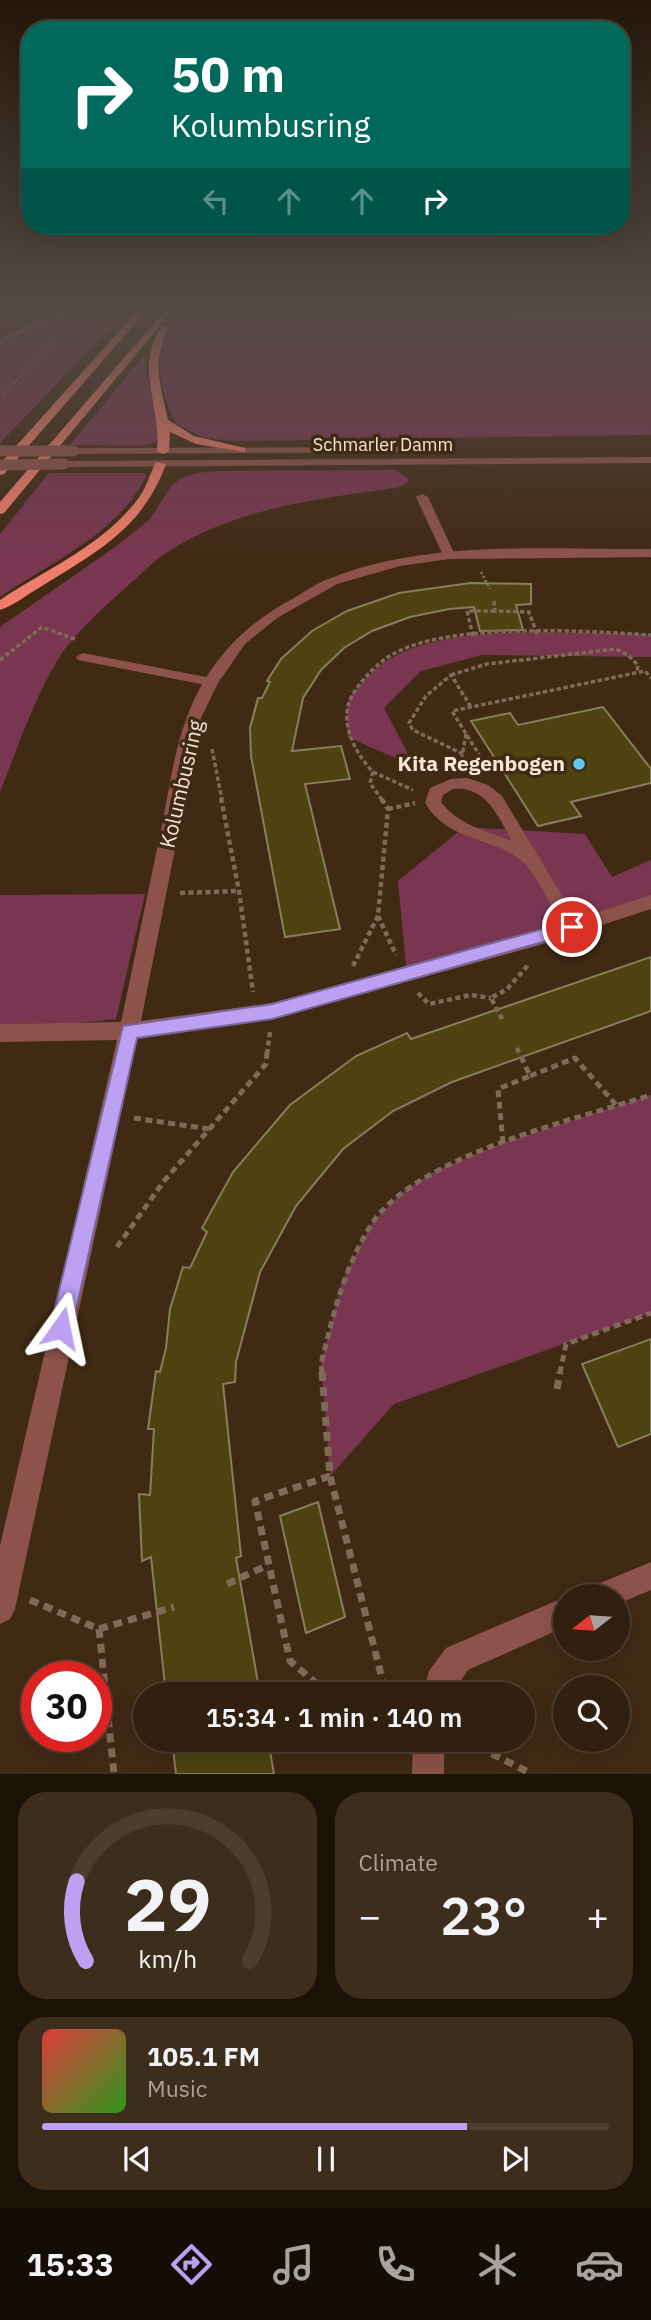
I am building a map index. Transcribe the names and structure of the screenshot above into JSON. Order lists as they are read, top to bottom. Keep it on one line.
{"streets":{"street":["Schmarler Damm","Kolumbusring"]},"places":["Kita Regenbogen"],"north":"left","page":{"turn":["50 m","Kolumbusring"],"limit":"30","trip":"15:34 · 1 min · 140 m","tile":"Climate","heat":["−","23°","+"],"song":["105.1 FM","Music"],"tabs":"15:33","gauge":["29","km/h"]}}
